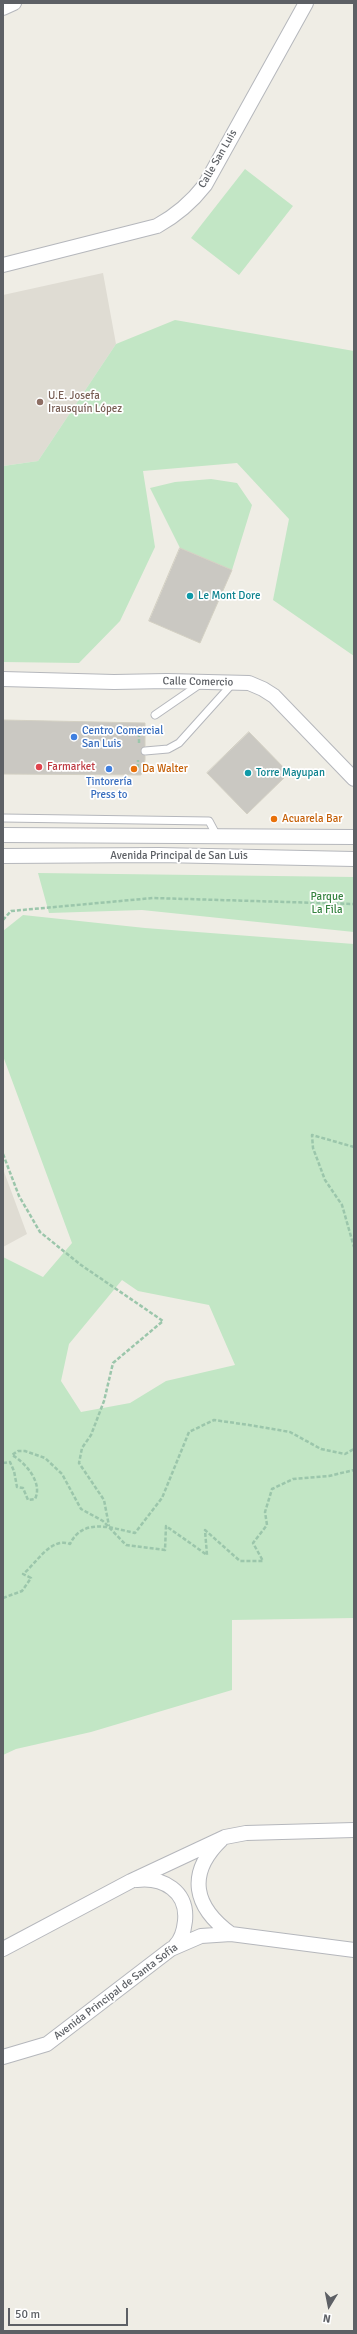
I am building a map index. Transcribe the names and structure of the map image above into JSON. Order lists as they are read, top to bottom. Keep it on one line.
{"streets":{"street":["Calle San Luis","Calle Comercio","Avenida Principal de San Luis","Avenida Principal de Santa Sofía"]},"parks":["Parque La Fila"],"places":["U.E. Josefa Irausquín López","Le Mont Dore","Centro Comercial San Luis","Farmarket","Tintorería Press to","Da Walter","Torre Mayupan","Acuarela Bar"],"scale_bar":"50 m","north":"bottom"}
